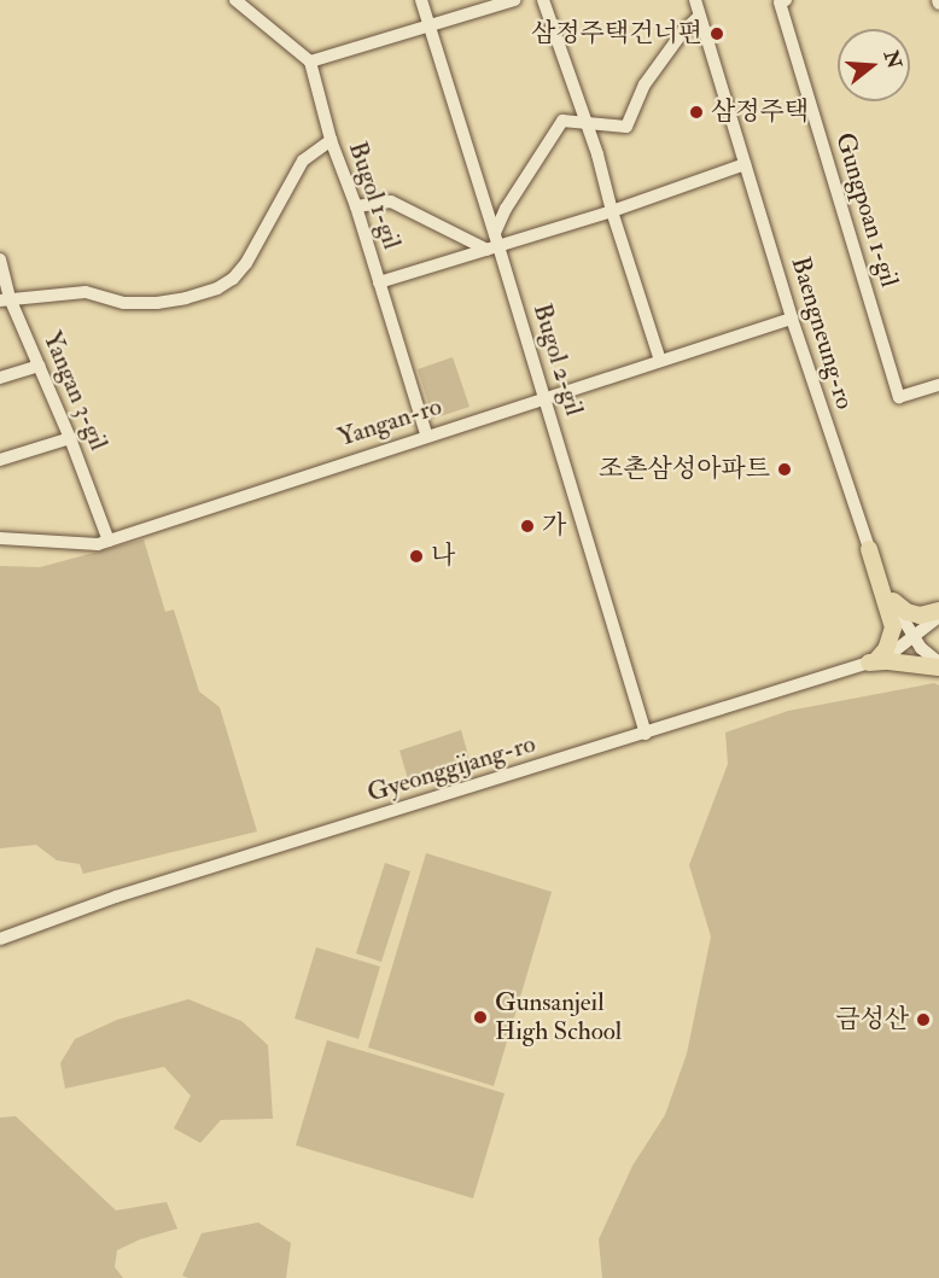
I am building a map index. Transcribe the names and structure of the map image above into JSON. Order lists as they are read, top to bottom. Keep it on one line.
{"streets":{"street":["Bugol 1-gil","Gungpoan 1-gil","Baengneung-ro","Bugol 2-gil","Yangan 3-gil","Yangan-ro","Gyeonggijang-ro"]},"crossings":[["Bugol 1-gil","Yangan-ro"],["Baengneung-ro","Yangan-ro"],["Baengneung-ro","Gyeonggijang-ro"],["Bugol 2-gil","Yangan-ro"],["Bugol 2-gil","Gyeonggijang-ro"],["Yangan 3-gil","Yangan-ro"]],"places":["삼정주택건너편","삼정주택","조촌삼성아파트","가","나","Gunsanjeil High School","금성산"],"north":"right"}
